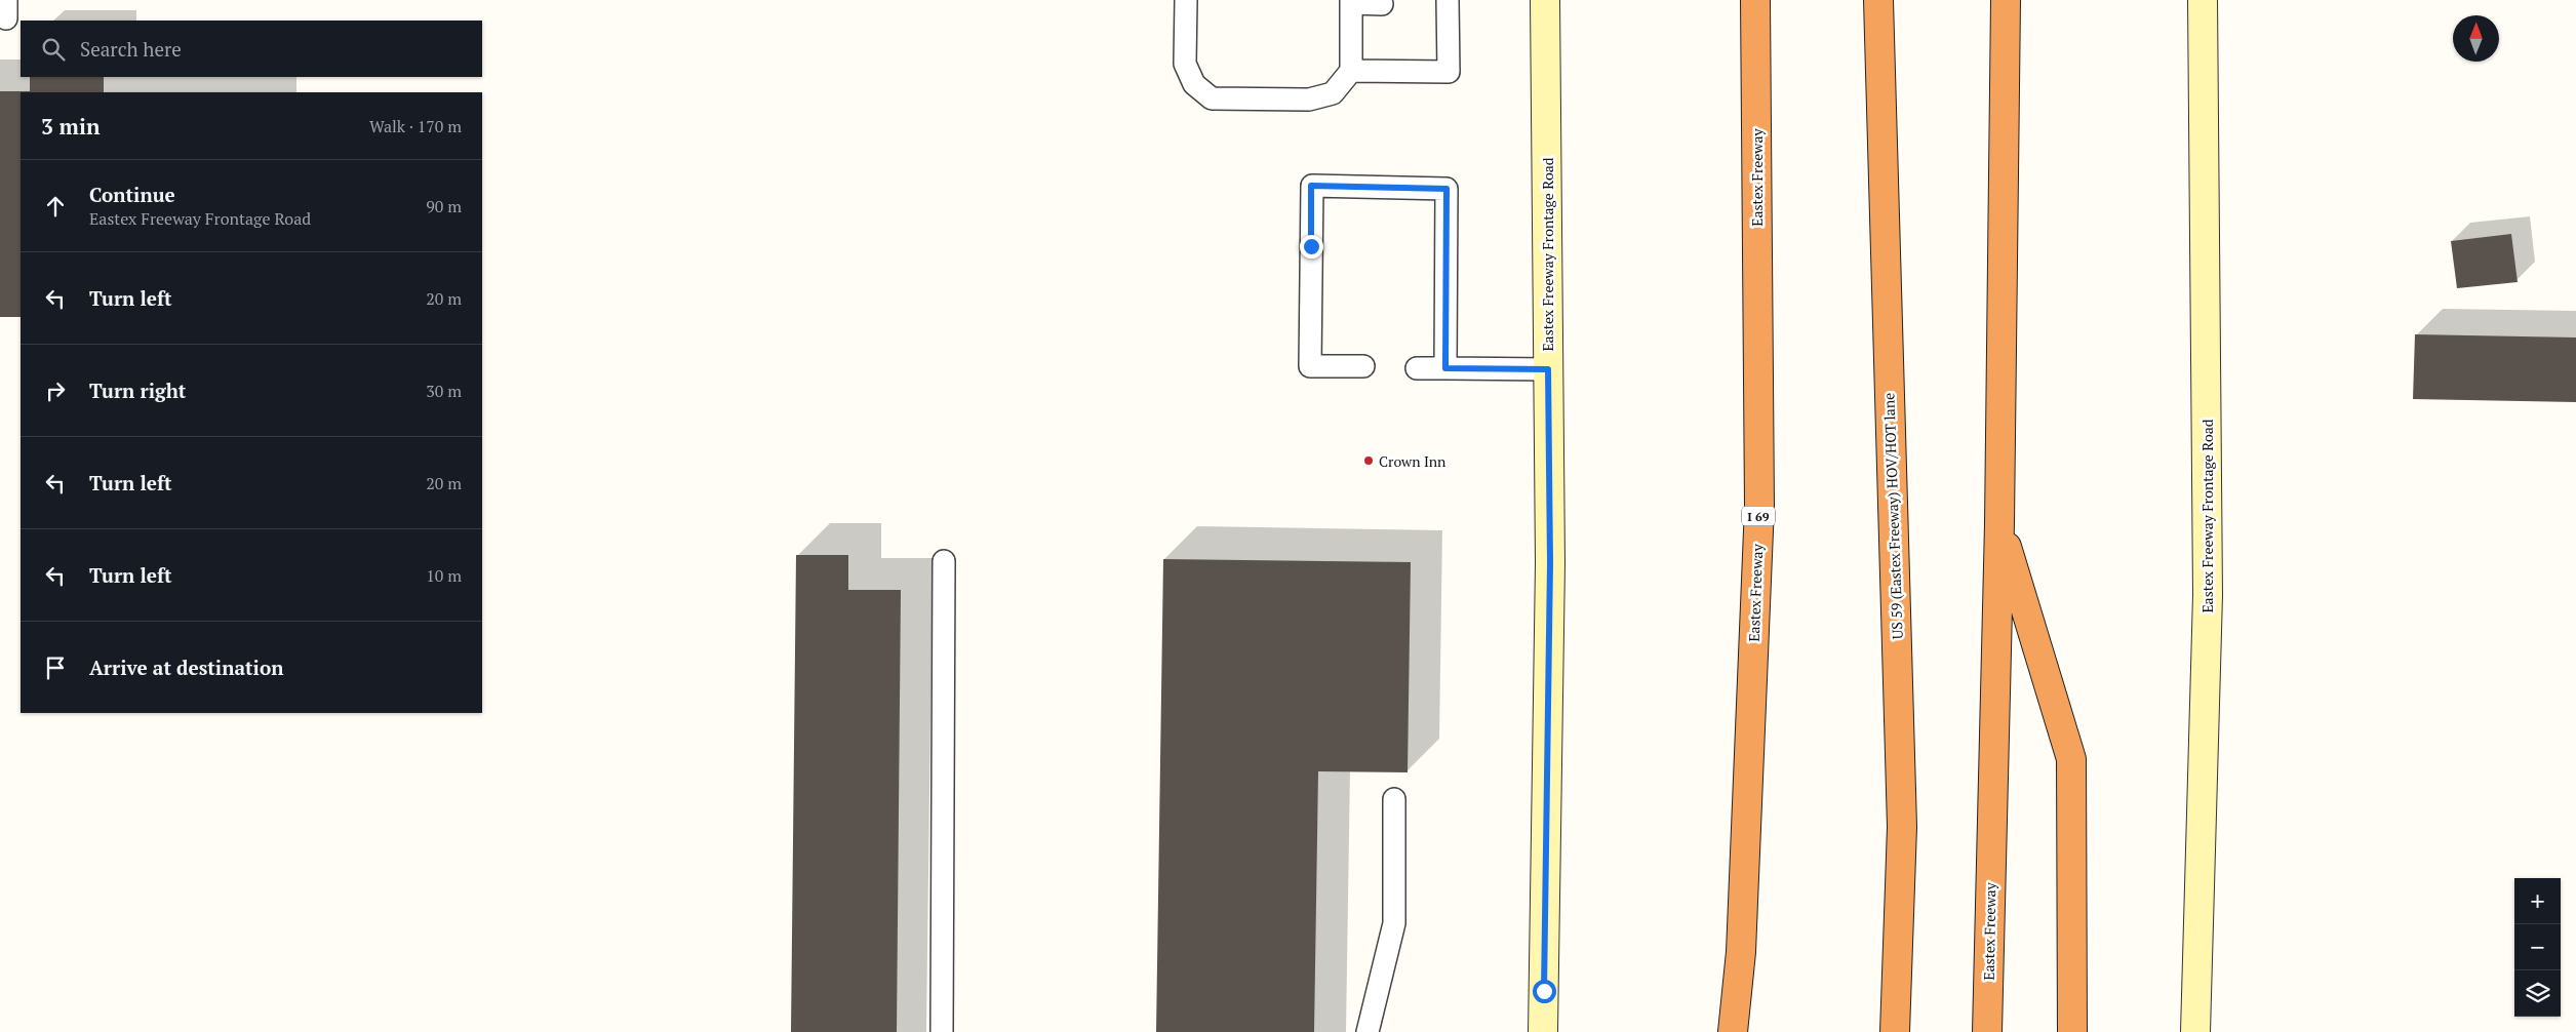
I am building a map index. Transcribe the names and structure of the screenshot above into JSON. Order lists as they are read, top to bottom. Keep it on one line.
{"streets":{"highway":["Eastex Freeway","I 69","US 59 (Eastex Freeway) HOV/HOT lane"],"main road":["Eastex Freeway Frontage Road"]},"places":["Crown Inn"],"north":"top","page":{"search":"Search here","heading":["3 min","Walk · 170 m"],"list":[["Continue","Eastex Freeway Frontage Road","90 m"],["Turn left","20 m"],["Turn right","30 m"],["Turn left","20 m"],["Turn left","10 m"],"Arrive at destination"],"map_buttons":["+","−"]}}
